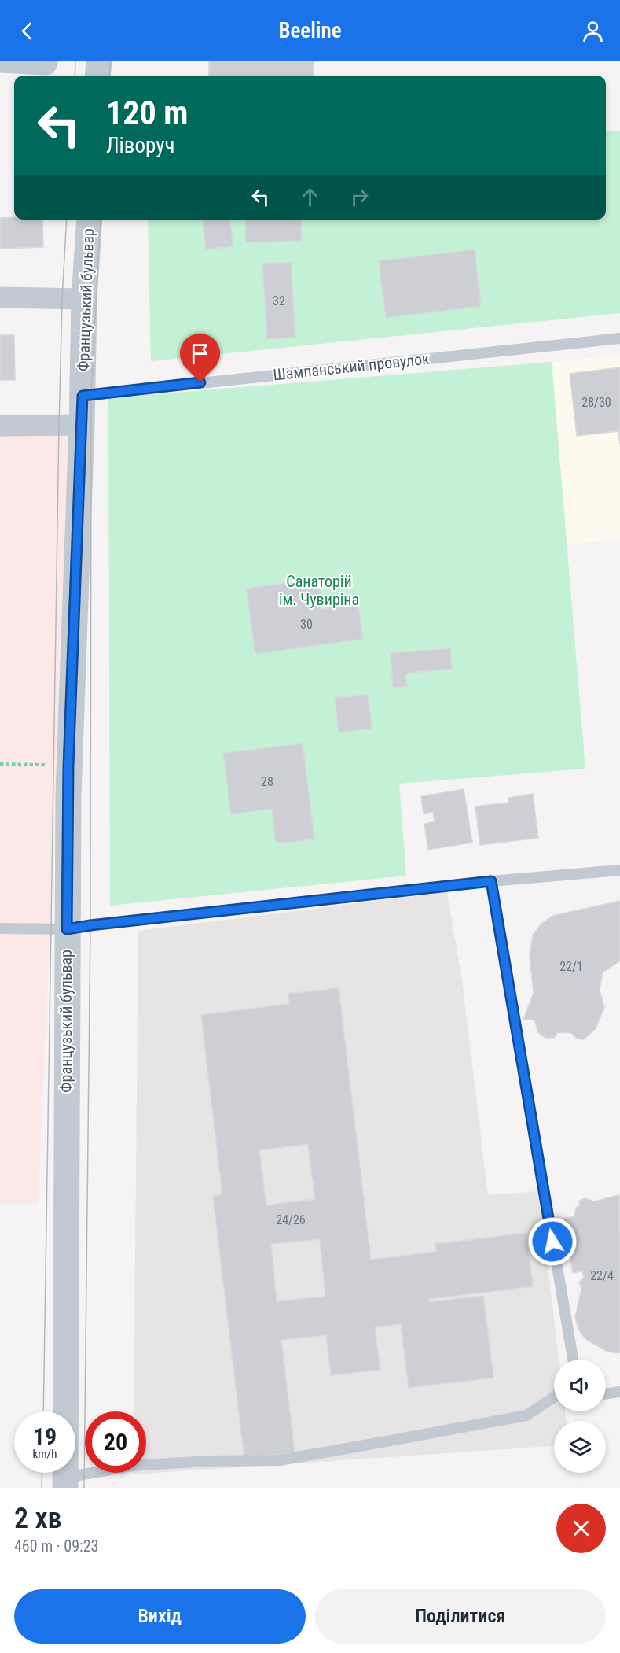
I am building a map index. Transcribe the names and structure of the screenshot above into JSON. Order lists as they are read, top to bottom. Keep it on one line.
{"streets":{"street":["Французький бульвар"],"lane":["Шампанський провулок"]},"crossings":[["Французький бульвар","Шампанський провулок"]],"parks":["Санаторій ім. Чувиріна"],"house_numbers":["32","28/30","30","28","22/1","24/26","22/4"],"page":{"header":"Beeline","turn":["120 m","Ліворуч"],"speed":"19 km/h","limit":"20","heading":["2 хв","460 m · 09:23"],"buttons":["Вихід","Поділитися"]}}
